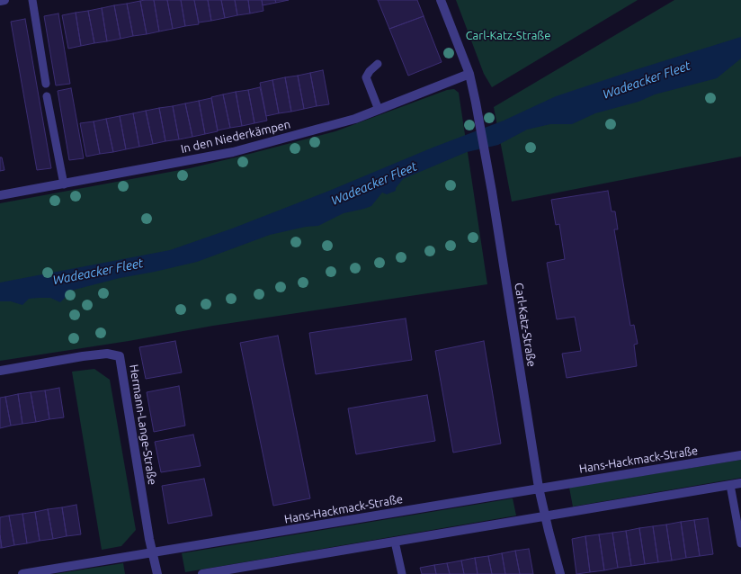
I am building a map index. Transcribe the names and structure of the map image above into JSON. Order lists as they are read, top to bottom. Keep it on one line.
{"streets":{"street":["In den Niederkämpen","Carl-Katz-Straße","Hermann-Lange-Straße","Hans-Hackmack-Straße"]},"crossings":[["In den Niederkämpen","Carl-Katz-Straße"],["Carl-Katz-Straße","Hans-Hackmack-Straße"],["Hermann-Lange-Straße","Hans-Hackmack-Straße"]],"water":["Wadeacker Fleet"],"parks":["Carl-Katz-Straße"]}
